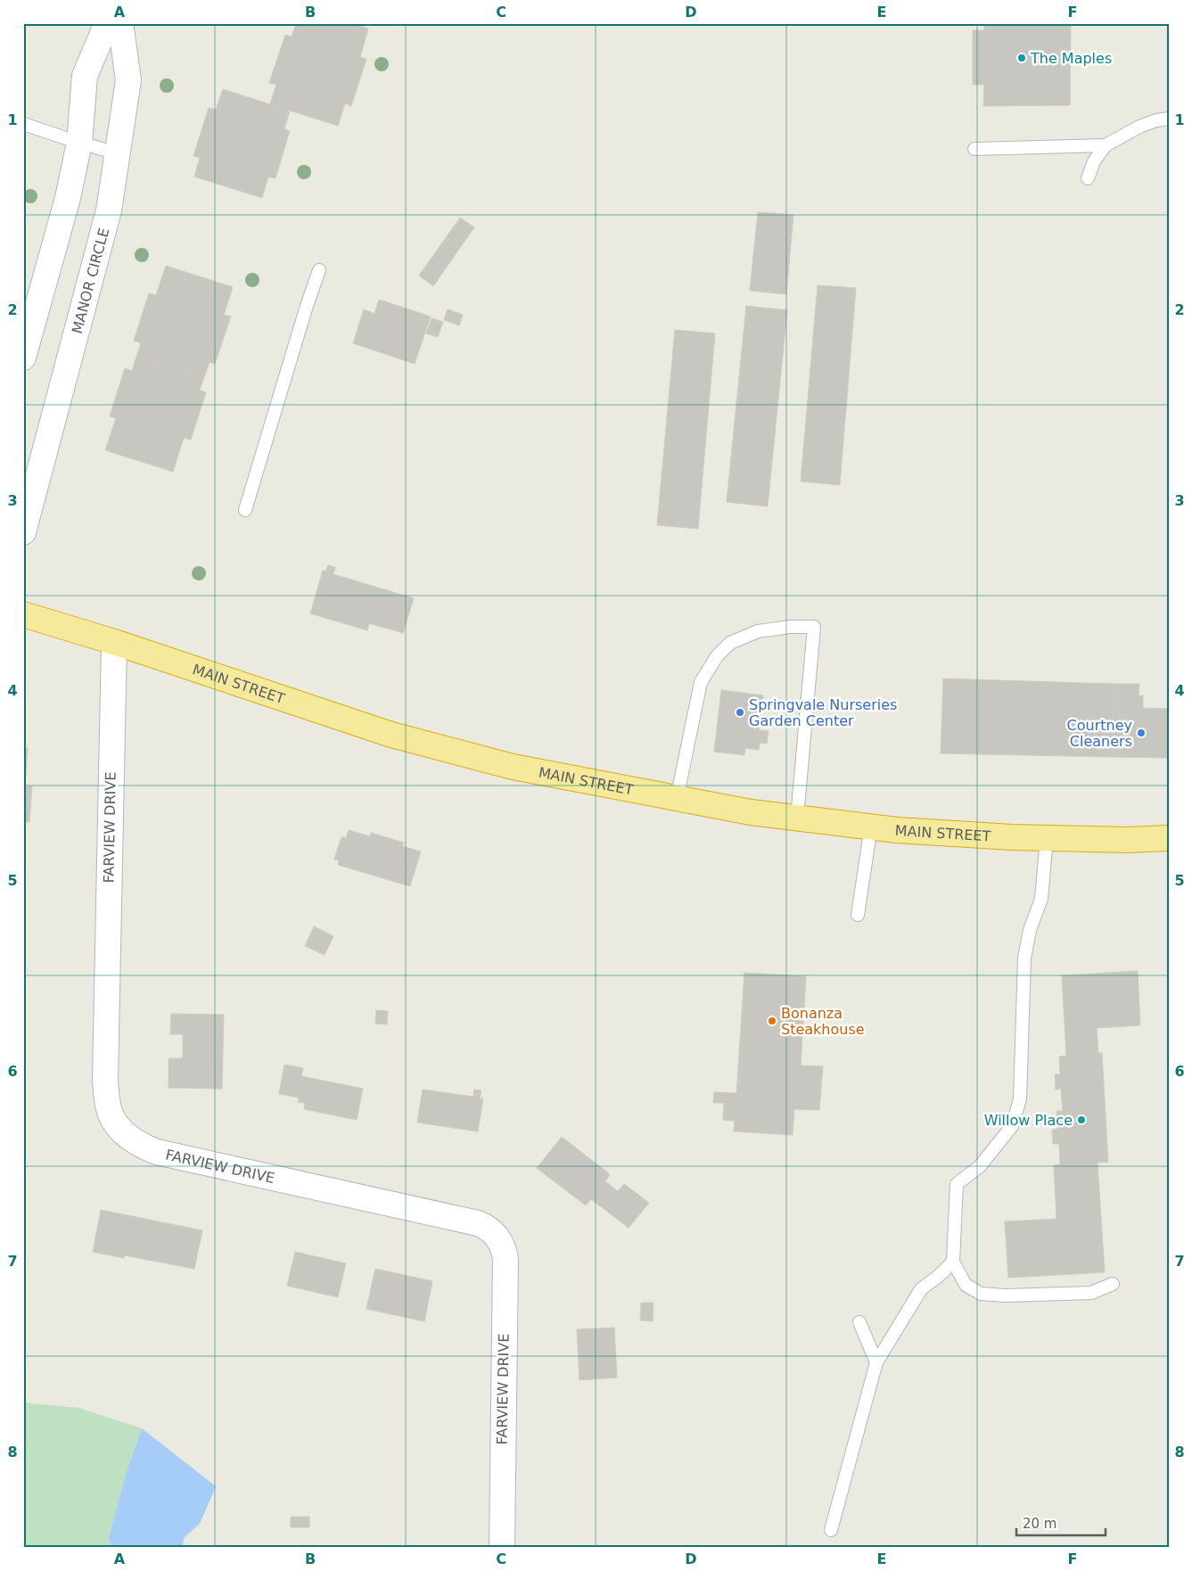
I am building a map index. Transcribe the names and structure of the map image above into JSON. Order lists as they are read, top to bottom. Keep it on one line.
{"streets":{"highway":["MAIN STREET"],"street":["MANOR CIRCLE","FARVIEW DRIVE"]},"crossings":[["MAIN STREET","FARVIEW DRIVE"]],"places":["The Maples","Springvale Nurseries Garden Center","Courtney Cleaners","Bonanza Steakhouse","Willow Place"],"scale_bar":"20 m","grid":{"columns":["A","B","C","D","E","F"],"rows":["1","2","3","4","5","6","7","8"]}}
